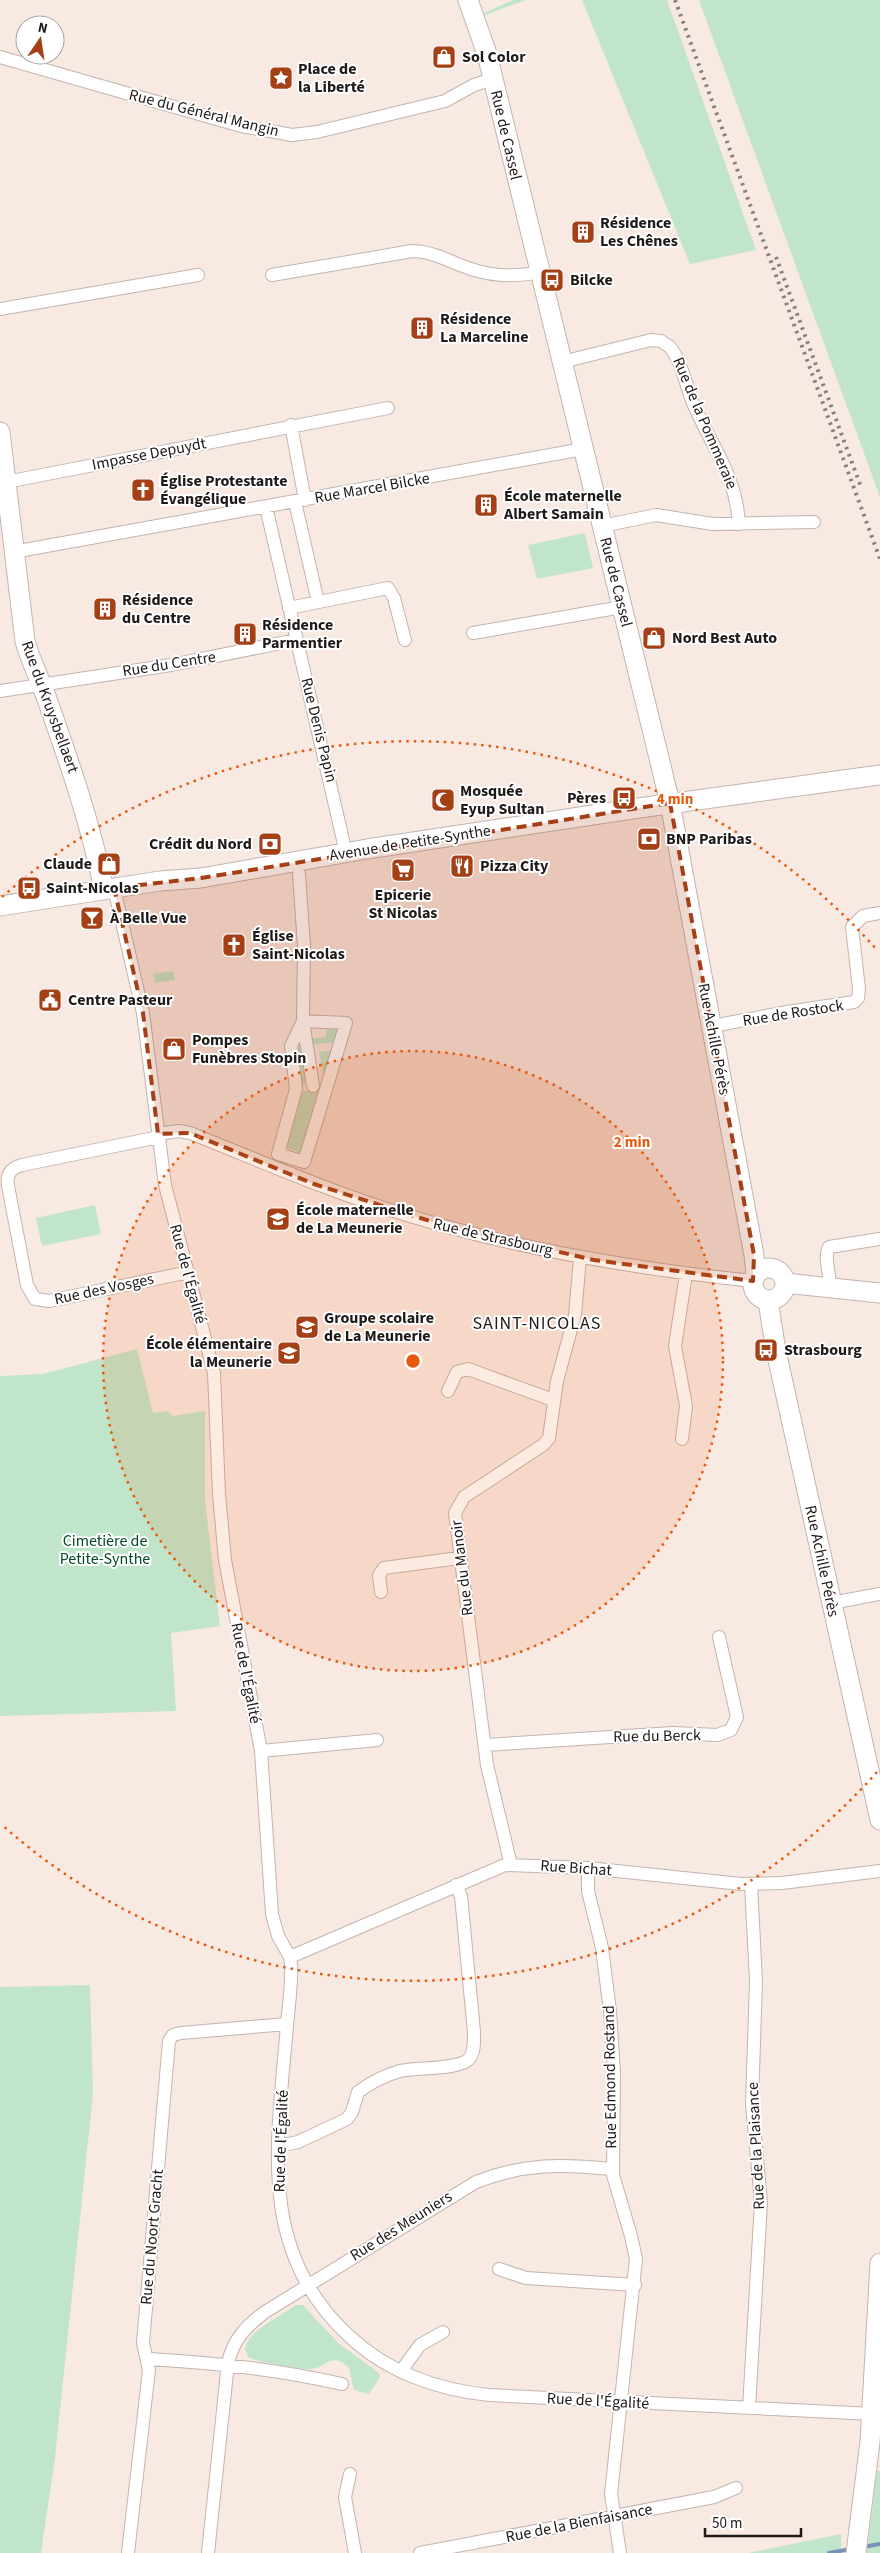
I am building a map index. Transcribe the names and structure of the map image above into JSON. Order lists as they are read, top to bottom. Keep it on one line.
{"streets":{"street":["Rue du Général Mangin","Rue de Cassel","Rue de la Pommeraie","Impasse Depuydt","Rue Marcel Bilcke","Rue du Centre","Rue du Kruysbellaert","Rue Denis Papin","Avenue de Petite-Synthe","Rue de Rostock","Rue Achille Pérès","Rue de Strasbourg","Rue de l'Égalité","Rue des Vosges","Rue du Manoir","Rue du Berck","Rue Bichat","Rue Edmond Rostand","Rue de la Plaisance","Rue des Meuniers","Rue du Noort Gracht","Rue de la Bienfaisance"]},"crossings":[["Rue du Général Mangin","Rue de Cassel"],["Rue de Cassel","Rue de la Pommeraie"],["Rue de Cassel","Rue Marcel Bilcke"],["Rue de Cassel","Avenue de Petite-Synthe"],["Rue de Cassel","Rue Achille Pérès"],["Impasse Depuydt","Rue du Kruysbellaert"],["Rue Marcel Bilcke","Rue du Kruysbellaert"],["Rue Marcel Bilcke","Rue Denis Papin"],["Rue du Centre","Rue du Kruysbellaert"],["Rue du Centre","Rue Denis Papin"],["Rue du Kruysbellaert","Avenue de Petite-Synthe"],["Rue du Kruysbellaert","Rue de l'Égalité"],["Rue Denis Papin","Avenue de Petite-Synthe"],["Avenue de Petite-Synthe","Rue Achille Pérès"],["Avenue de Petite-Synthe","Rue de l'Égalité"],["Rue de Rostock","Rue Achille Pérès"],["Rue Achille Pérès","Rue de Strasbourg"],["Rue de Strasbourg","Rue de l'Égalité"],["Rue de Strasbourg","Rue des Vosges"],["Rue de Strasbourg","Rue du Manoir"],["Rue de l'Égalité","Rue des Vosges"],["Rue de l'Égalité","Rue Bichat"],["Rue de l'Égalité","Rue Edmond Rostand"],["Rue de l'Égalité","Rue de la Plaisance"],["Rue de l'Égalité","Rue des Meuniers"],["Rue de l'Égalité","Rue du Noort Gracht"],["Rue du Manoir","Rue du Berck"],["Rue du Manoir","Rue Bichat"],["Rue Bichat","Rue Edmond Rostand"],["Rue Bichat","Rue de la Plaisance"],["Rue Edmond Rostand","Rue des Meuniers"],["Rue Edmond Rostand","Rue de la Bienfaisance"]],"districts":["SAINT-NICOLAS"],"parks":["Cimetière de Petite-Synthe"],"places":{"shop":["Sol Color","Nord Best Auto","Claude","Pompes Funèbres Stopin"],"place":["Place de la Liberté"],"building":["Résidence Les Chênes","Résidence La Marceline","École maternelle Albert Samain","Résidence du Centre","Résidence Parmentier"],"bus stop":["Bilcke","Pères","Saint-Nicolas","Strasbourg"],"church":["Église Protestante Évangélique","Église Saint-Nicolas"],"mosque":["Mosquée Eyup Sultan"],"bank":["BNP Paribas","Crédit du Nord"],"restaurant":["Pizza City"],"supermarket":["Epicerie St Nicolas"],"bar":["À Belle Vue"],"public building":["Centre Pasteur"],"school or university":["École maternelle de La Meunerie","Groupe scolaire de La Meunerie","École élémentaire la Meunerie"]},"scale_bar":"50 m","north":"top","rings":["4 min","2 min"]}
